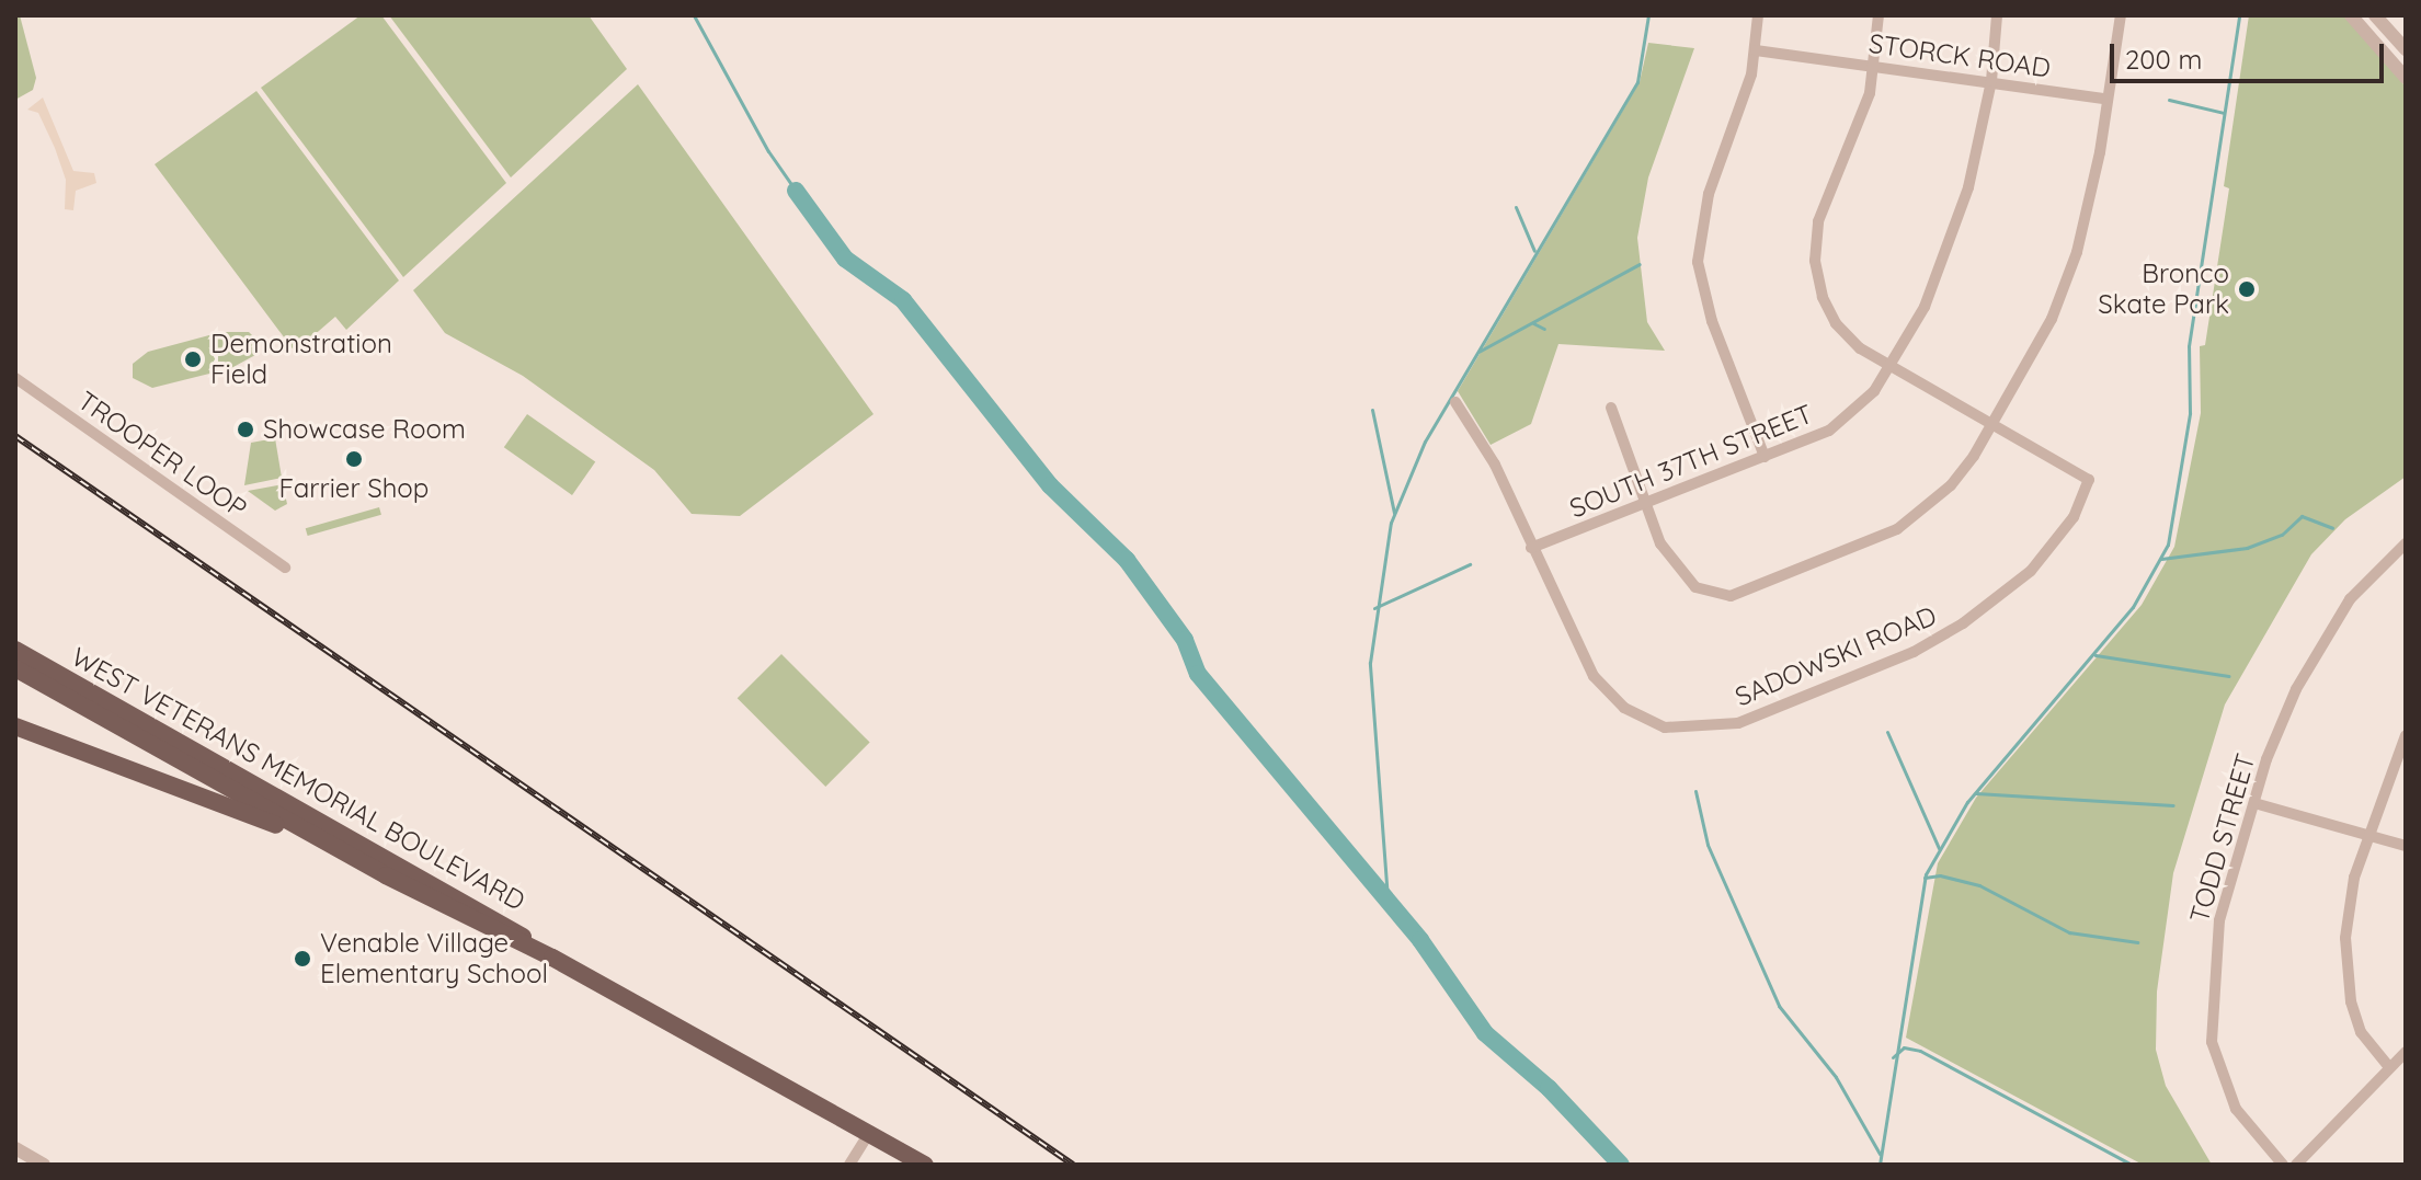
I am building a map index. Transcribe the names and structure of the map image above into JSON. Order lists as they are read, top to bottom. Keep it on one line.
{"streets":{"main road":["WEST VETERANS MEMORIAL BOULEVARD"],"street":["STORCK ROAD","TROOPER LOOP","SOUTH 37TH STREET","SADOWSKI ROAD","TODD STREET"]},"crossings":[["STORCK ROAD","SOUTH 37TH STREET"],["SOUTH 37TH STREET","SADOWSKI ROAD"]],"places":["Bronco Skate Park","Demonstration Field","Showcase Room","Farrier Shop","Venable Village Elementary School"],"scale_bar":"200 m"}
